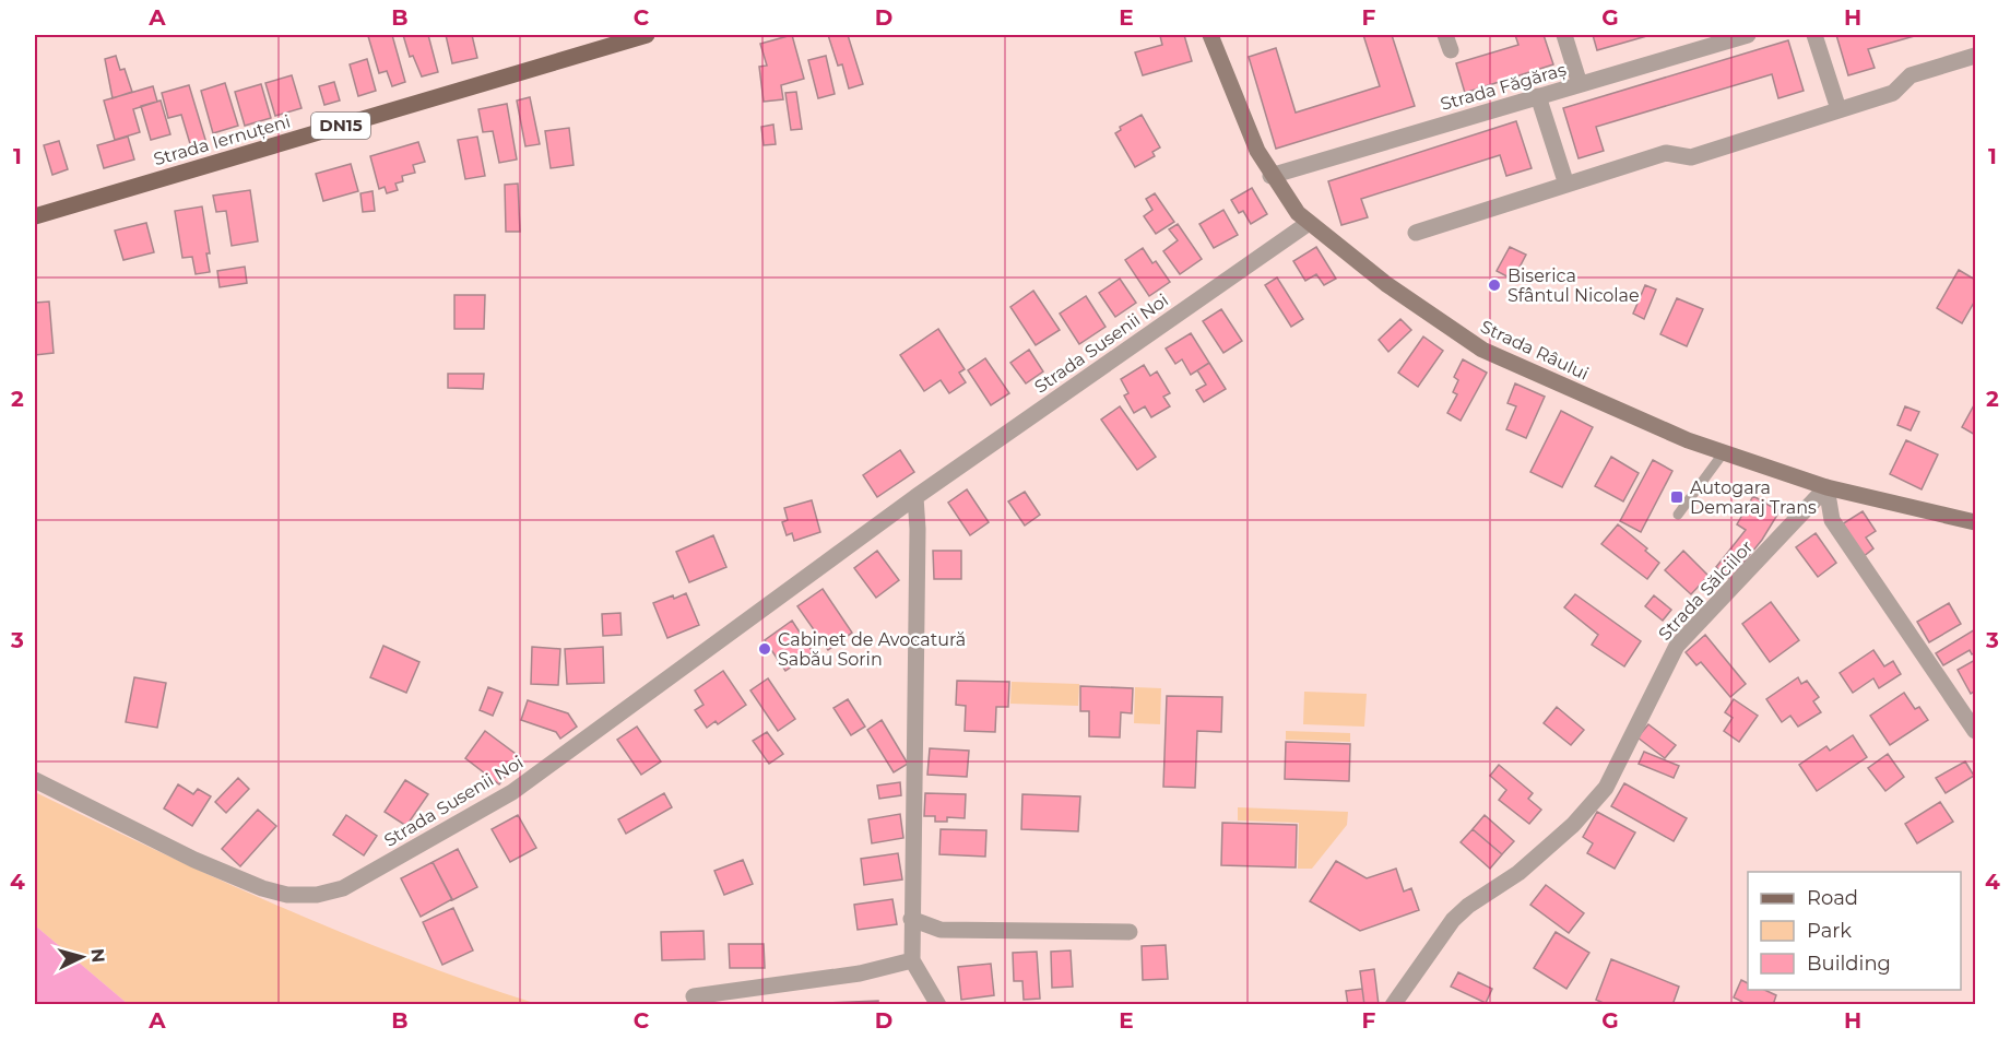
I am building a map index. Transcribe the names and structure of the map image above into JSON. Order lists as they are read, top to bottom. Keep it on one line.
{"streets":{"main road":["DN15","Strada Iernuțeni","Strada Râului"],"street":["Strada Făgăraș","Strada Susenii Noi","Strada Sălciilor"]},"crossings":[["Strada Făgăraș","Strada Râului"],["Strada Susenii Noi","Strada Râului"],["Strada Râului","Strada Sălciilor"]],"places":{"other":["Biserica Sfântul Nicolae","Cabinet de Avocatură Sabău Sorin"],"transit":["Autogara Demaraj Trans"]},"legend":["Road","Park","Building"],"north":"right","grid":{"columns":["A","B","C","D","E","F","G","H"],"rows":["1","2","3","4"]}}
